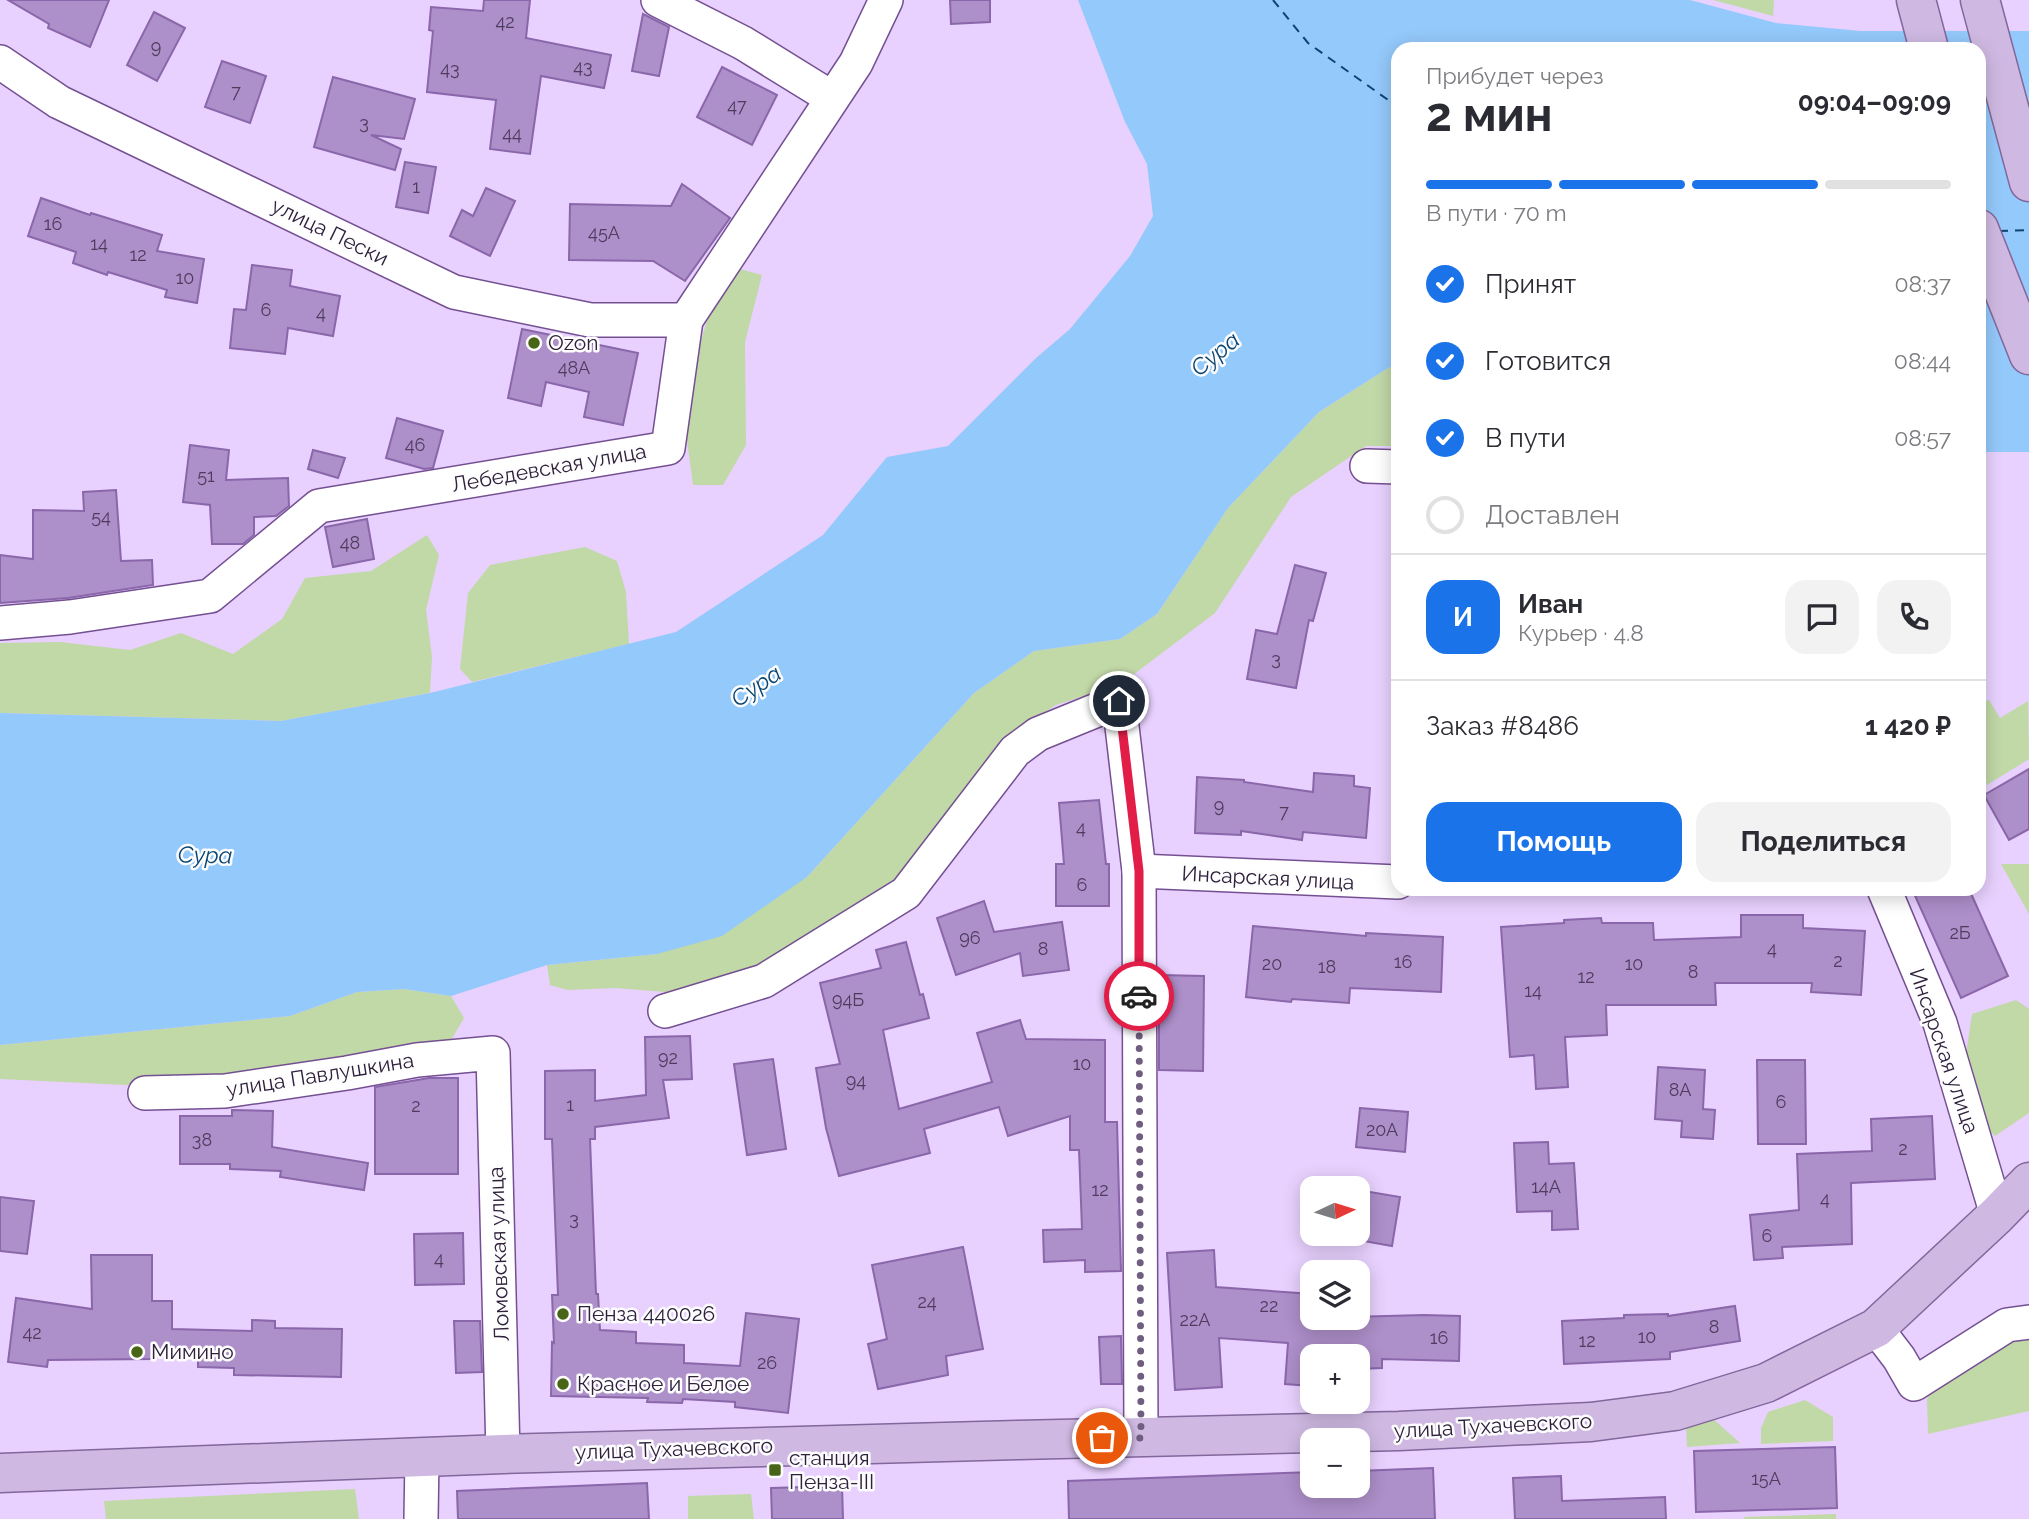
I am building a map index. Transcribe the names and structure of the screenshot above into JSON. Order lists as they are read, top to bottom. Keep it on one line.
{"streets":{"main road":["улица Тухачевского"],"street":["улица Пески","Лебедевская улица","Инсарская улица","улица Павлушкина","Ломовская улица"]},"crossings":[["улица Пески","Лебедевская улица"],["Инсарская улица","улица Тухачевского"],["улица Павлушкина","Ломовская улица"],["Ломовская улица","улица Тухачевского"]],"water":["Сура"],"places":{"other":["Ozon","Пенза 440026","Мимино","Красное и Белое"],"transit":["станция Пенза-III"]},"house_numbers":["42","9","43","43","7","47","3","44","1","16","45А","14","12","10","6","4","48А","46","51","54","48","3","9","7","4","6","2Б","96","8","4","2","16","20","10","18","8","12","14","94Б","92","10","94","8А","6","1","2","20А","38","2","14А","12","4","3","6","4","24","22","22А","8","42","10","16","12","26","15А"],"north":"right","page":{"heading":["2 мин","Прибудет через","09:04–09:09"],"panel":["Иван","Курьер · 4.8","Заказ #8486","1 420 ₽"],"bar":"В пути · 70 m","list":[["Принят","08:37"],["Готовится","08:44"],["В пути","08:57"],"Доставлен"],"round":"И","buttons":["Помощь","Поделиться"],"map_buttons":["+","−"]}}
